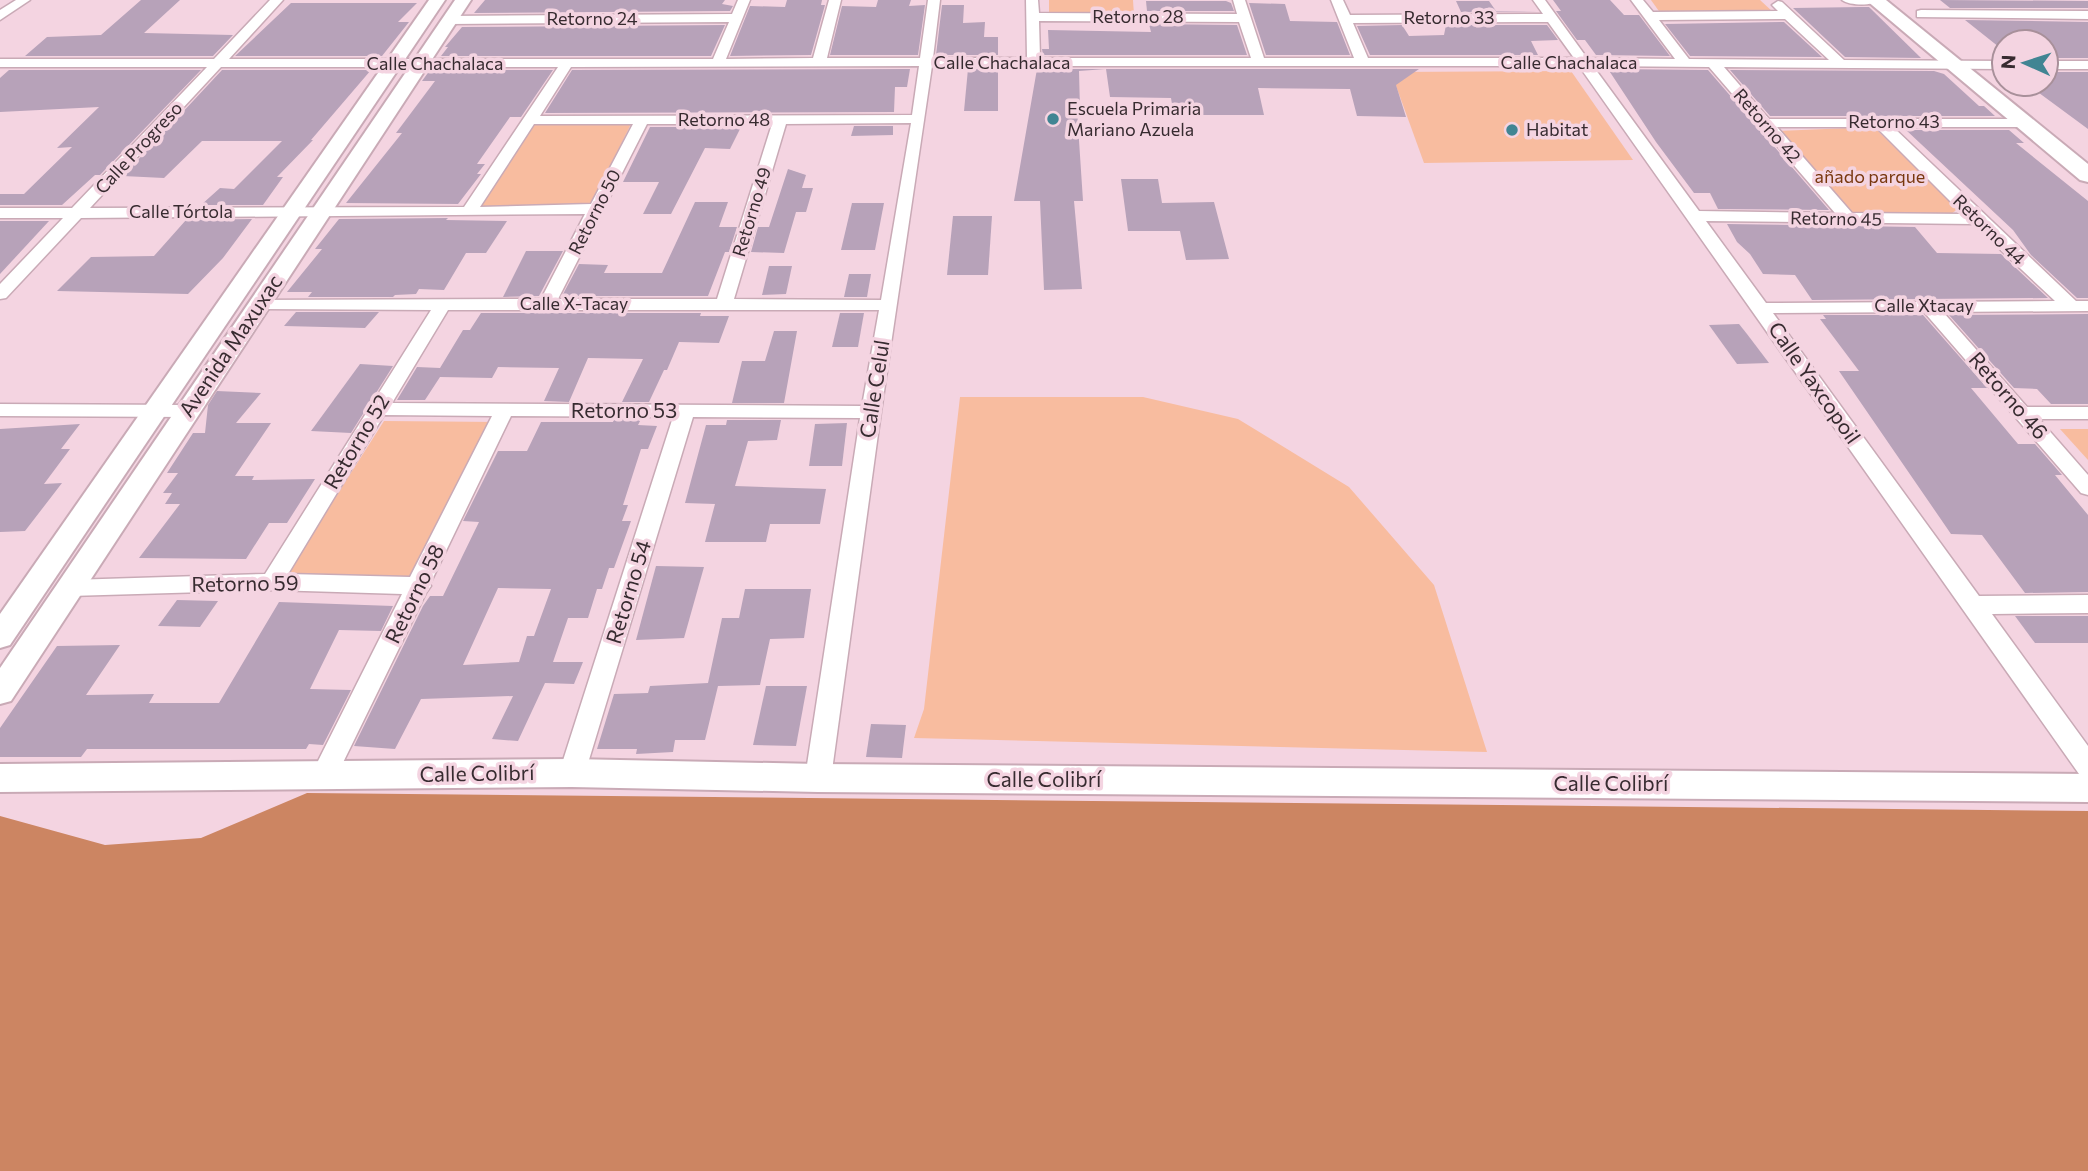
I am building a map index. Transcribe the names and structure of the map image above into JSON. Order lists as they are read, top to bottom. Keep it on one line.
{"streets":{"street":["Retorno 28","Retorno 33","Retorno 24","Calle Chachalaca","Retorno 48","Retorno 43","Retorno 42","Calle Progreso","Calle Tórtola","Retorno 50","Retorno 49","Retorno 45","Retorno 44","Calle X-Tacay","Calle Xtacay","Avenida Maxuxac","Calle Yaxcopoil","Calle Celul","Retorno 46","Retorno 53","Retorno 52","Retorno 59","Retorno 54","Retorno 58","Calle Colibrí"]},"crossings":[["Retorno 33","Calle Yaxcopoil"],["Retorno 24","Avenida Maxuxac"],["Calle Chachalaca","Retorno 42"],["Calle Chachalaca","Calle Progreso"],["Calle Chachalaca","Avenida Maxuxac"],["Calle Chachalaca","Calle Yaxcopoil"],["Calle Chachalaca","Calle Celul"],["Retorno 48","Retorno 50"],["Retorno 48","Retorno 49"],["Retorno 48","Calle Celul"],["Retorno 43","Retorno 42"],["Retorno 43","Retorno 44"],["Retorno 42","Retorno 45"],["Calle Progreso","Calle Tórtola"],["Calle Tórtola","Avenida Maxuxac"],["Retorno 50","Calle X-Tacay"],["Retorno 49","Calle X-Tacay"],["Retorno 45","Retorno 44"],["Retorno 45","Calle Yaxcopoil"],["Retorno 44","Calle Xtacay"],["Calle X-Tacay","Avenida Maxuxac"],["Calle X-Tacay","Calle Celul"],["Calle X-Tacay","Retorno 52"],["Calle Xtacay","Calle Yaxcopoil"],["Calle Xtacay","Retorno 46"],["Avenida Maxuxac","Retorno 59"],["Calle Celul","Retorno 53"],["Calle Celul","Calle Colibrí"],["Retorno 53","Retorno 52"],["Retorno 53","Retorno 54"],["Retorno 53","Retorno 58"],["Retorno 52","Retorno 59"],["Retorno 59","Retorno 58"],["Retorno 54","Calle Colibrí"],["Retorno 58","Calle Colibrí"]],"parks":["añado parque"],"places":["Escuela Primaria Mariano Azuela","Habitat"],"north":"left"}
